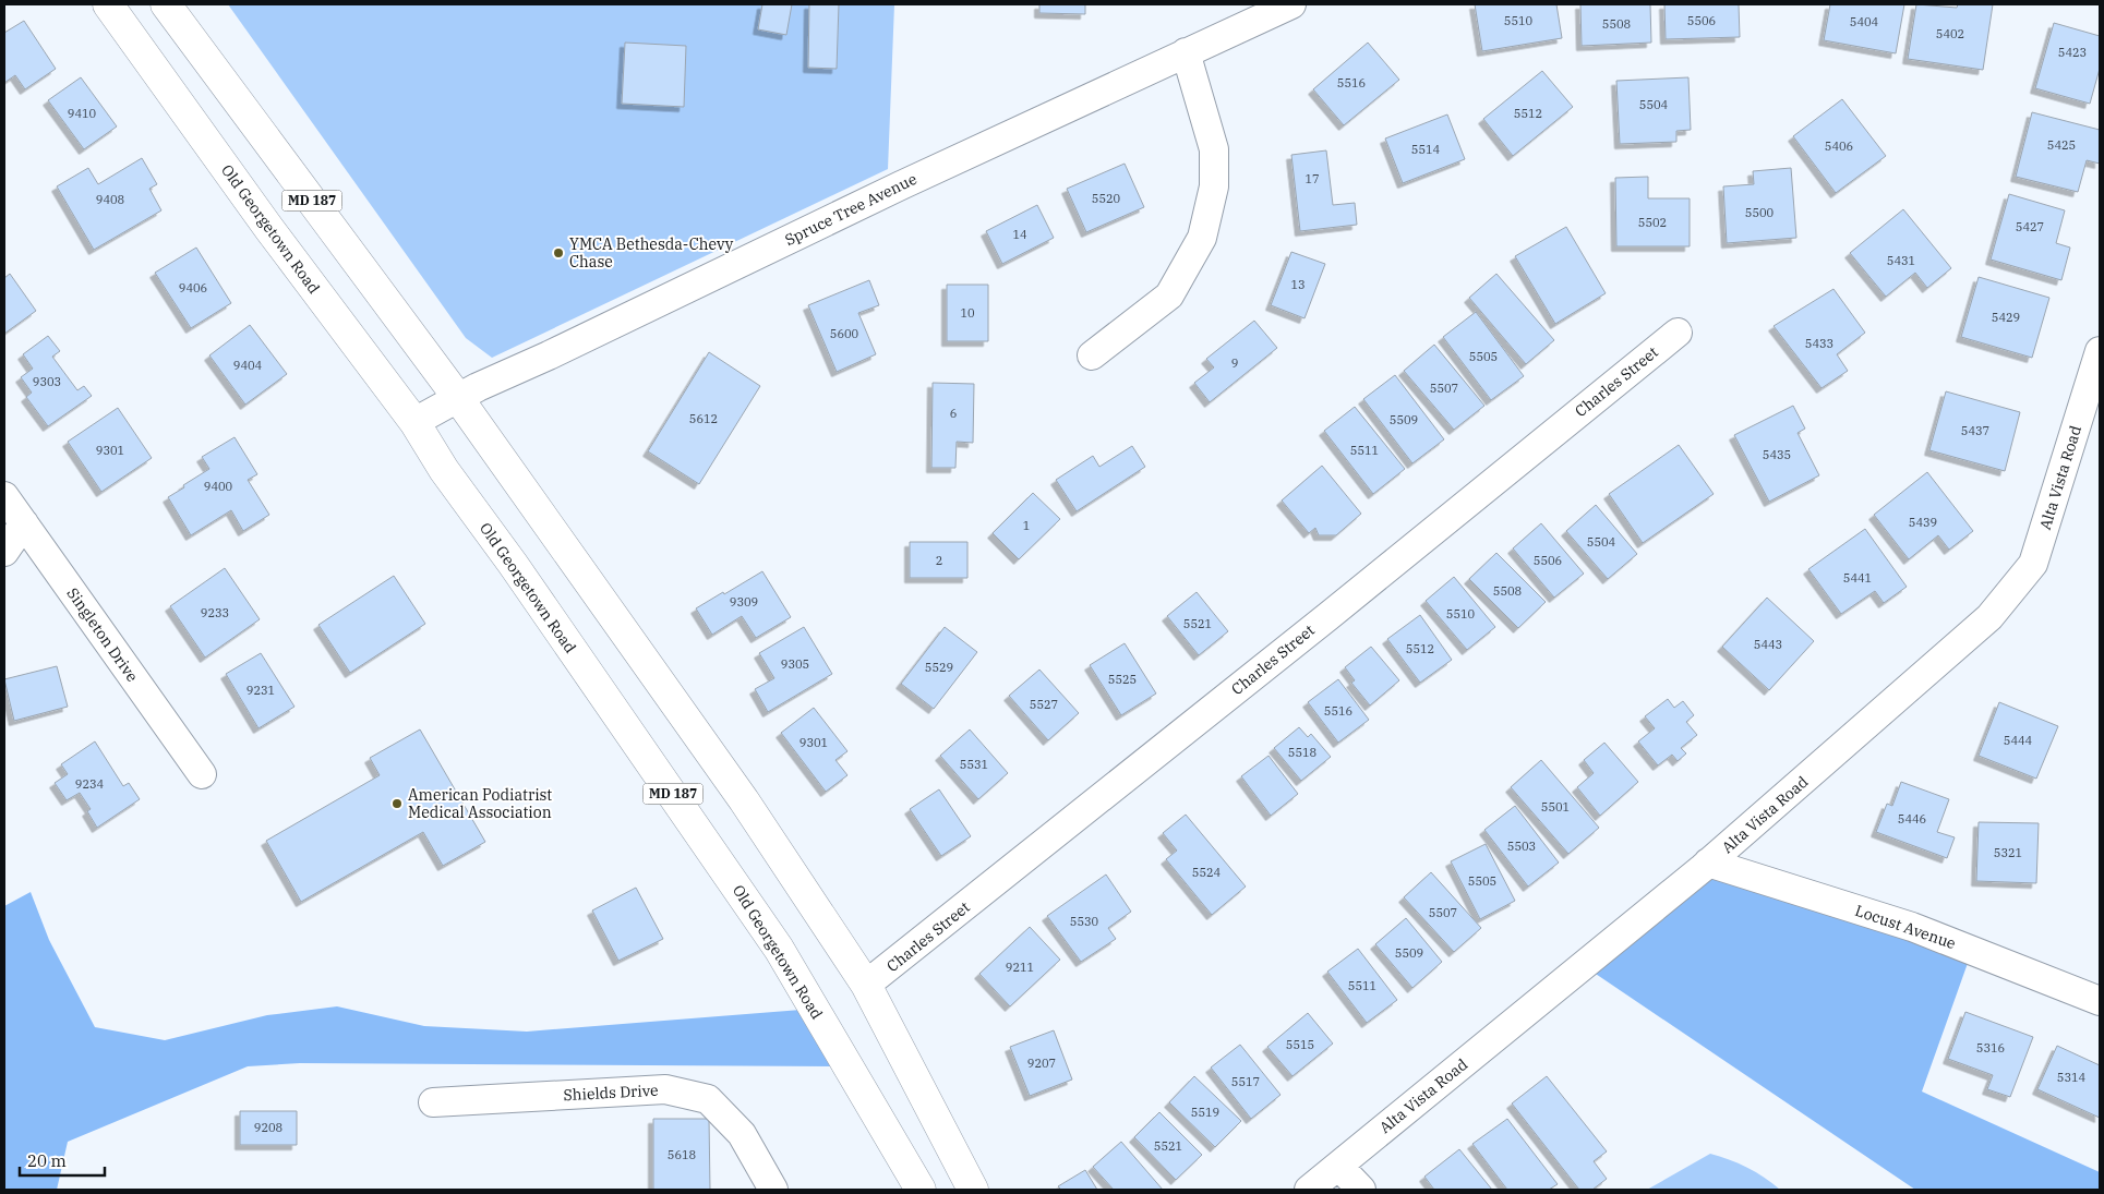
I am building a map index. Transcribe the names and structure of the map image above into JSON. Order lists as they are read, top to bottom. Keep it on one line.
{"streets":{"main road":["MD 187","Old Georgetown Road"],"street":["Spruce Tree Avenue","Charles Street","Alta Vista Road","Singleton Drive","Locust Avenue","Shields Drive"]},"crossings":[["MD 187","Spruce Tree Avenue"],["MD 187","Charles Street"],["Spruce Tree Avenue","Old Georgetown Road"],["Alta Vista Road","Locust Avenue"]],"places":["YMCA Bethesda-Chevy Chase","American Podiatrist Medical Association"],"house_numbers":["5510","5506","5404","5508","5402","5423","5516","5504","9410","5512","5425","5406","5514","17","5520","9408","5500","5502","5427","14","5431","13","9406","10","5429","5600","5433","5505","9","9404","9303","5507","6","5612","5509","5437","9301","5511","5435","9400","5439","1","5504","2","5506","5441","5508","9309","9233","5510","5521","5443","5512","9305","5529","5525","9231","5527","5516","5444","9301","5518","5531","9234","5501","5446","5503","5321","5524","5505","5507","5530","5509","9211","5511","5515","5316","9207","5314","5517","5519","9208","5521","5618"],"scale_bar":"20 m"}
